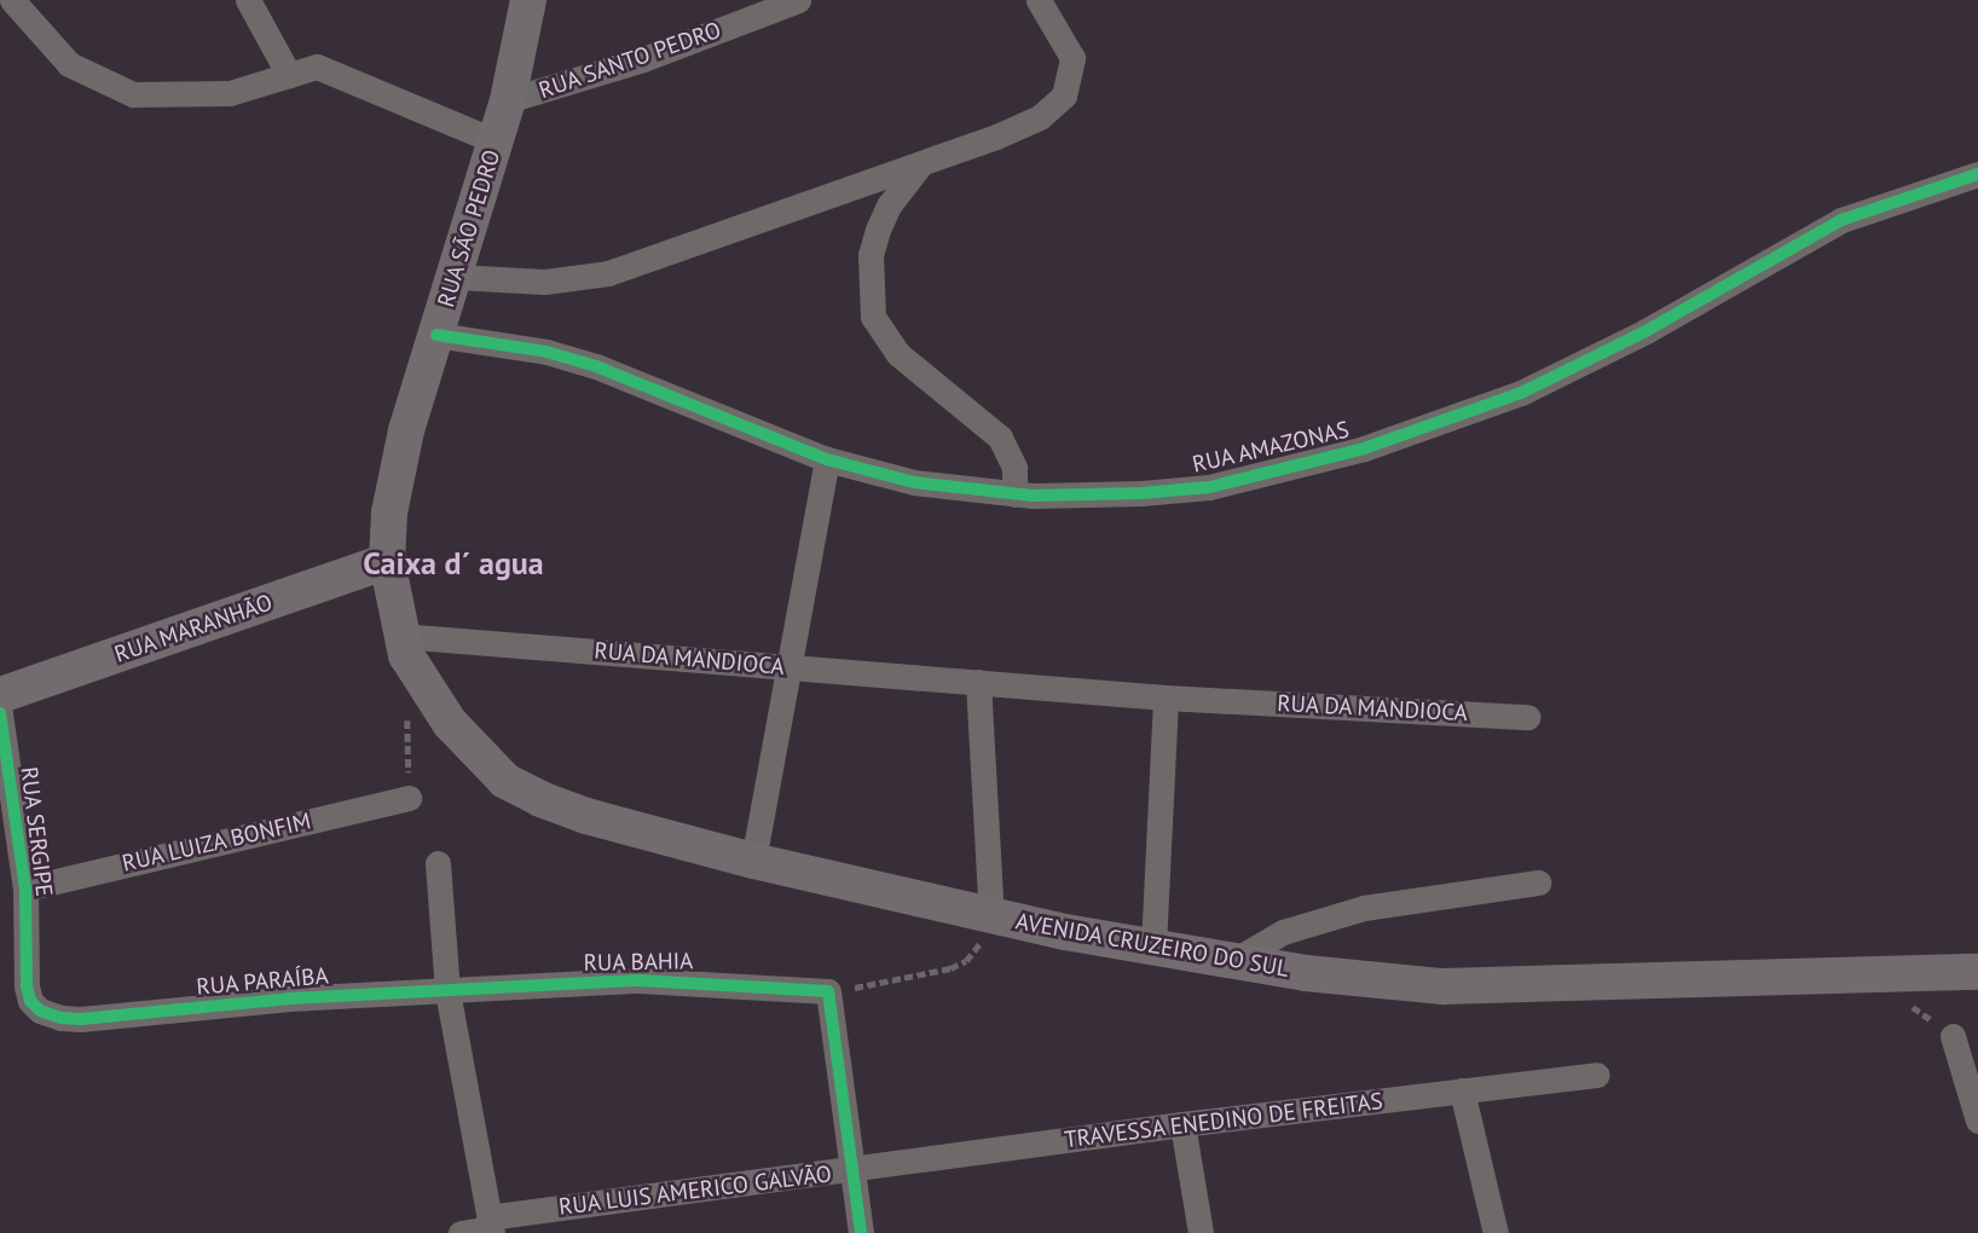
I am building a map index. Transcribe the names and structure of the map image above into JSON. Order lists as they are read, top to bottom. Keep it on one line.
{"streets":{"main road":["RUA SÃO PEDRO","RUA MARANHÃO","AVENIDA CRUZEIRO DO SUL"],"street":["RUA SANTO PEDRO","RUA AMAZONAS","RUA DA MANDIOCA","RUA SERGIPE","RUA LUIZA BONFIM","RUA BAHIA","RUA PARAÍBA","TRAVESSA ENEDINO DE FREITAS","RUA LUIS AMERICO GALVÃO"]},"crossings":[["RUA SANTO PEDRO","RUA SÃO PEDRO"],["RUA SÃO PEDRO","RUA AMAZONAS"],["RUA SÃO PEDRO","RUA MARANHÃO"],["RUA SÃO PEDRO","RUA DA MANDIOCA"],["RUA SÃO PEDRO","AVENIDA CRUZEIRO DO SUL"],["RUA DA MANDIOCA","AVENIDA CRUZEIRO DO SUL"],["RUA SERGIPE","RUA LUIZA BONFIM"],["RUA SERGIPE","RUA PARAÍBA"],["RUA BAHIA","RUA PARAÍBA"],["TRAVESSA ENEDINO DE FREITAS","RUA LUIS AMERICO GALVÃO"]],"districts":["Caixa d´ agua"]}
